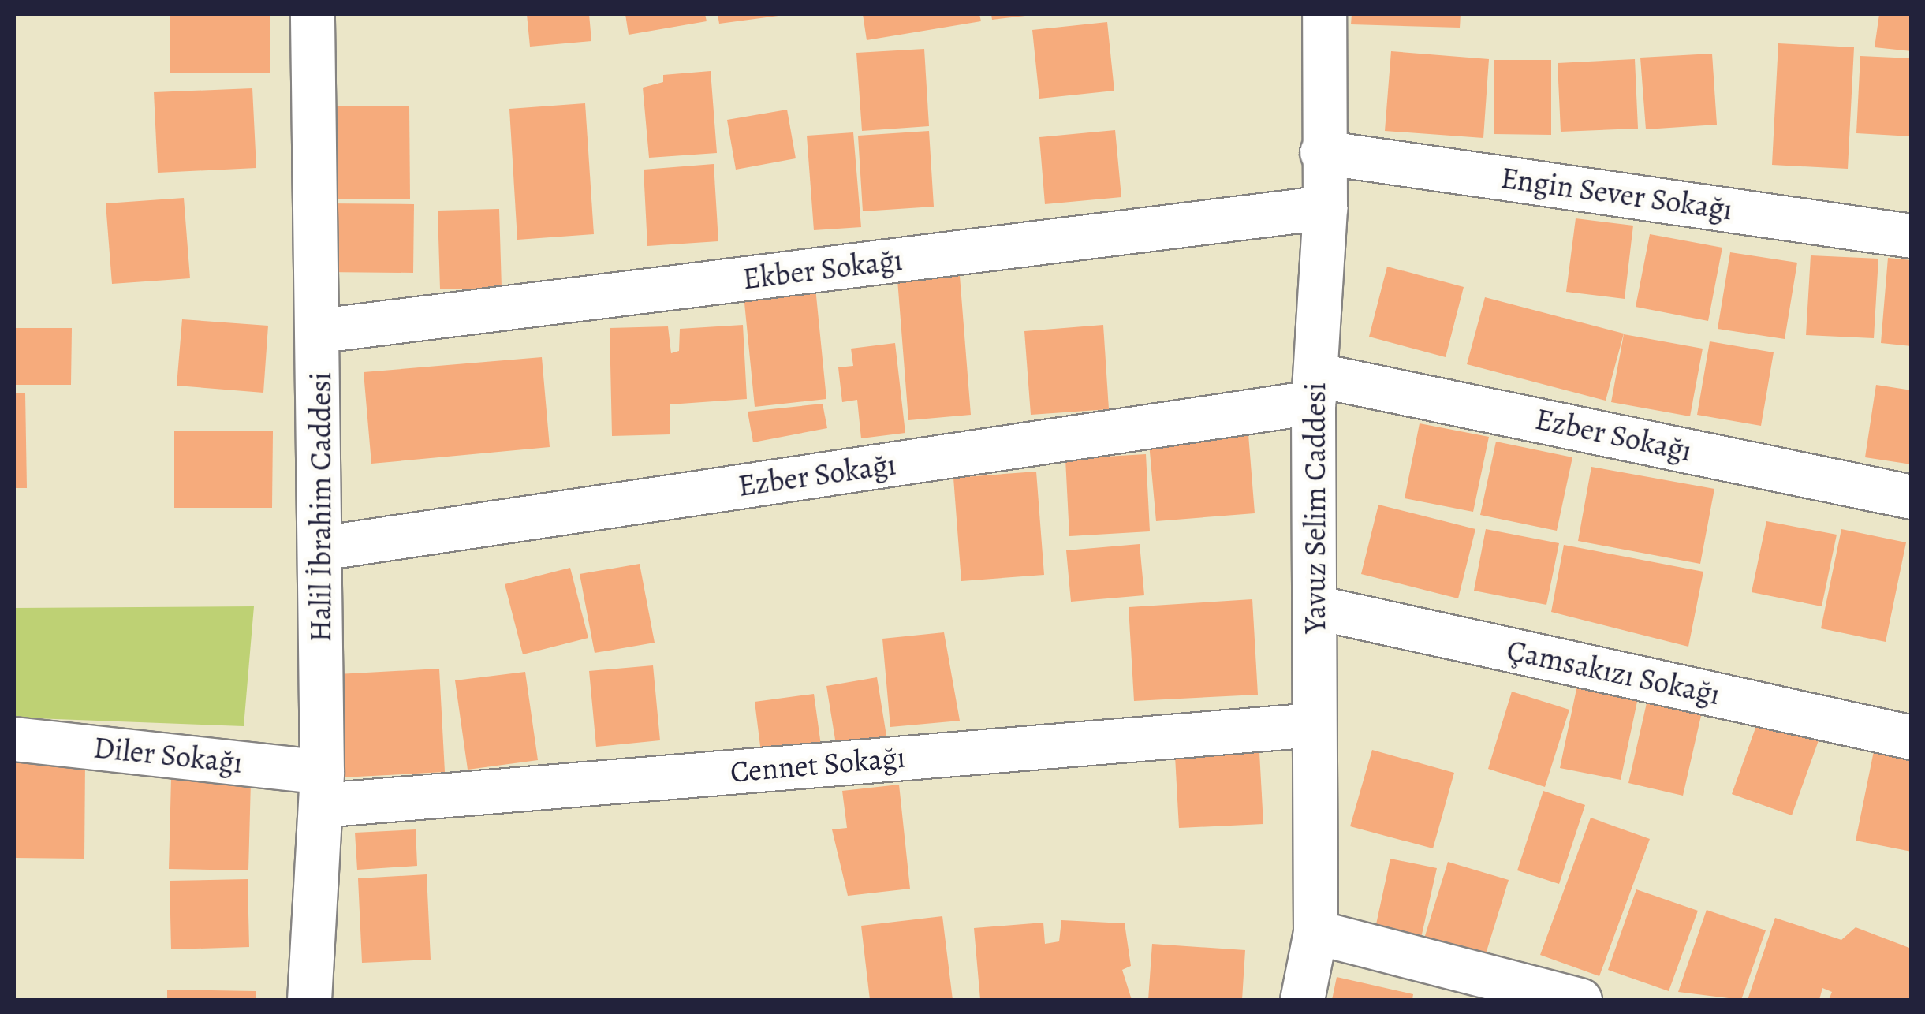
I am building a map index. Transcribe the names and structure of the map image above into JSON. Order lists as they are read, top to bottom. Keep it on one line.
{"streets":{"street":["Engin Sever Sokağı","Ekber Sokağı","Ezber Sokağı","Halil İbrahim Caddesi","Yavuz Selim Caddesi","Çamsakızı Sokağı","Diler Sokağı","Cennet Sokağı"]},"crossings":[["Engin Sever Sokağı","Yavuz Selim Caddesi"],["Ekber Sokağı","Halil İbrahim Caddesi"],["Ekber Sokağı","Yavuz Selim Caddesi"],["Ezber Sokağı","Halil İbrahim Caddesi"],["Ezber Sokağı","Yavuz Selim Caddesi"],["Halil İbrahim Caddesi","Diler Sokağı"],["Halil İbrahim Caddesi","Cennet Sokağı"],["Yavuz Selim Caddesi","Çamsakızı Sokağı"],["Yavuz Selim Caddesi","Cennet Sokağı"],["Diler Sokağı","Cennet Sokağı"]]}
